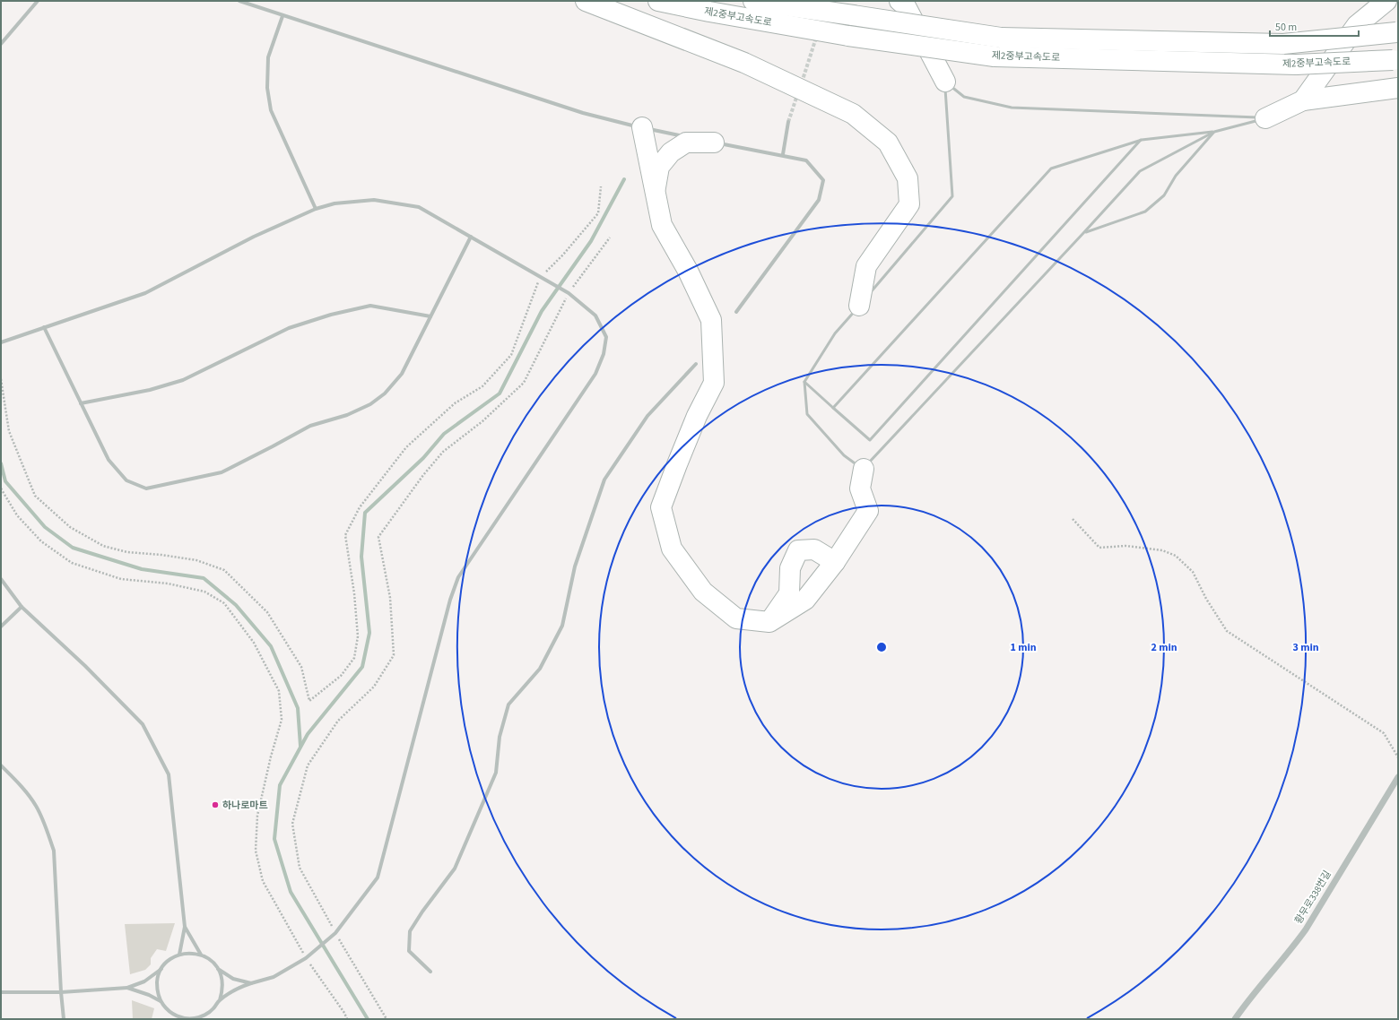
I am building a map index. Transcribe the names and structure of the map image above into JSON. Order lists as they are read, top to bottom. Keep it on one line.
{"streets":{"highway":["제2중부고속도로"],"street":["황무로338번길"]},"places":["하나로마트"],"scale_bar":"50 m","rings":["1 min","2 min","3 min"]}
